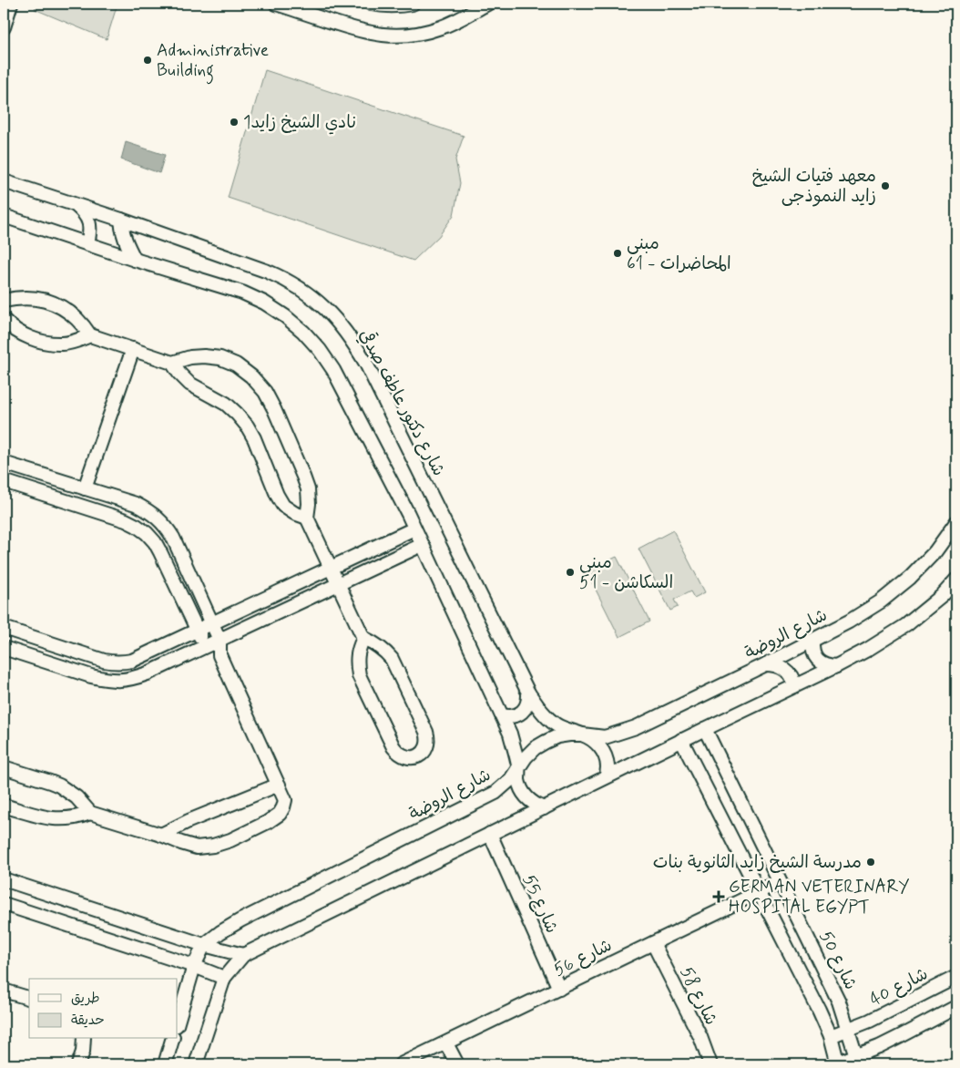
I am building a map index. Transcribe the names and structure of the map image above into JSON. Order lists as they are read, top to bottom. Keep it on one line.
{"streets":{"street":["شارع دكتور عاطف صدقي","شارع الروضة","شارع 55","شارع 56","شارع 50","شارع 40","شارع 58"]},"crossings":[["شارع دكتور عاطف صدقي","شارع الروضة"],["شارع 55","شارع 56"],["شارع 56","شارع 50"],["شارع 56","شارع 58"],["شارع 50","شارع 40"]],"places":{"other":["Administrative Building","نادي الشيخ زايد1","معهد فتيات الشيخ زايد النموذجى","مبنى المحاضرات - 61","مبنى السكاشن - 51","مدرسة الشيخ زايد الثانوية بنات"],"health":["GERMAN VETERINARY HOSPITAL EGYPT"]},"legend":["طريق","حديقة"]}
